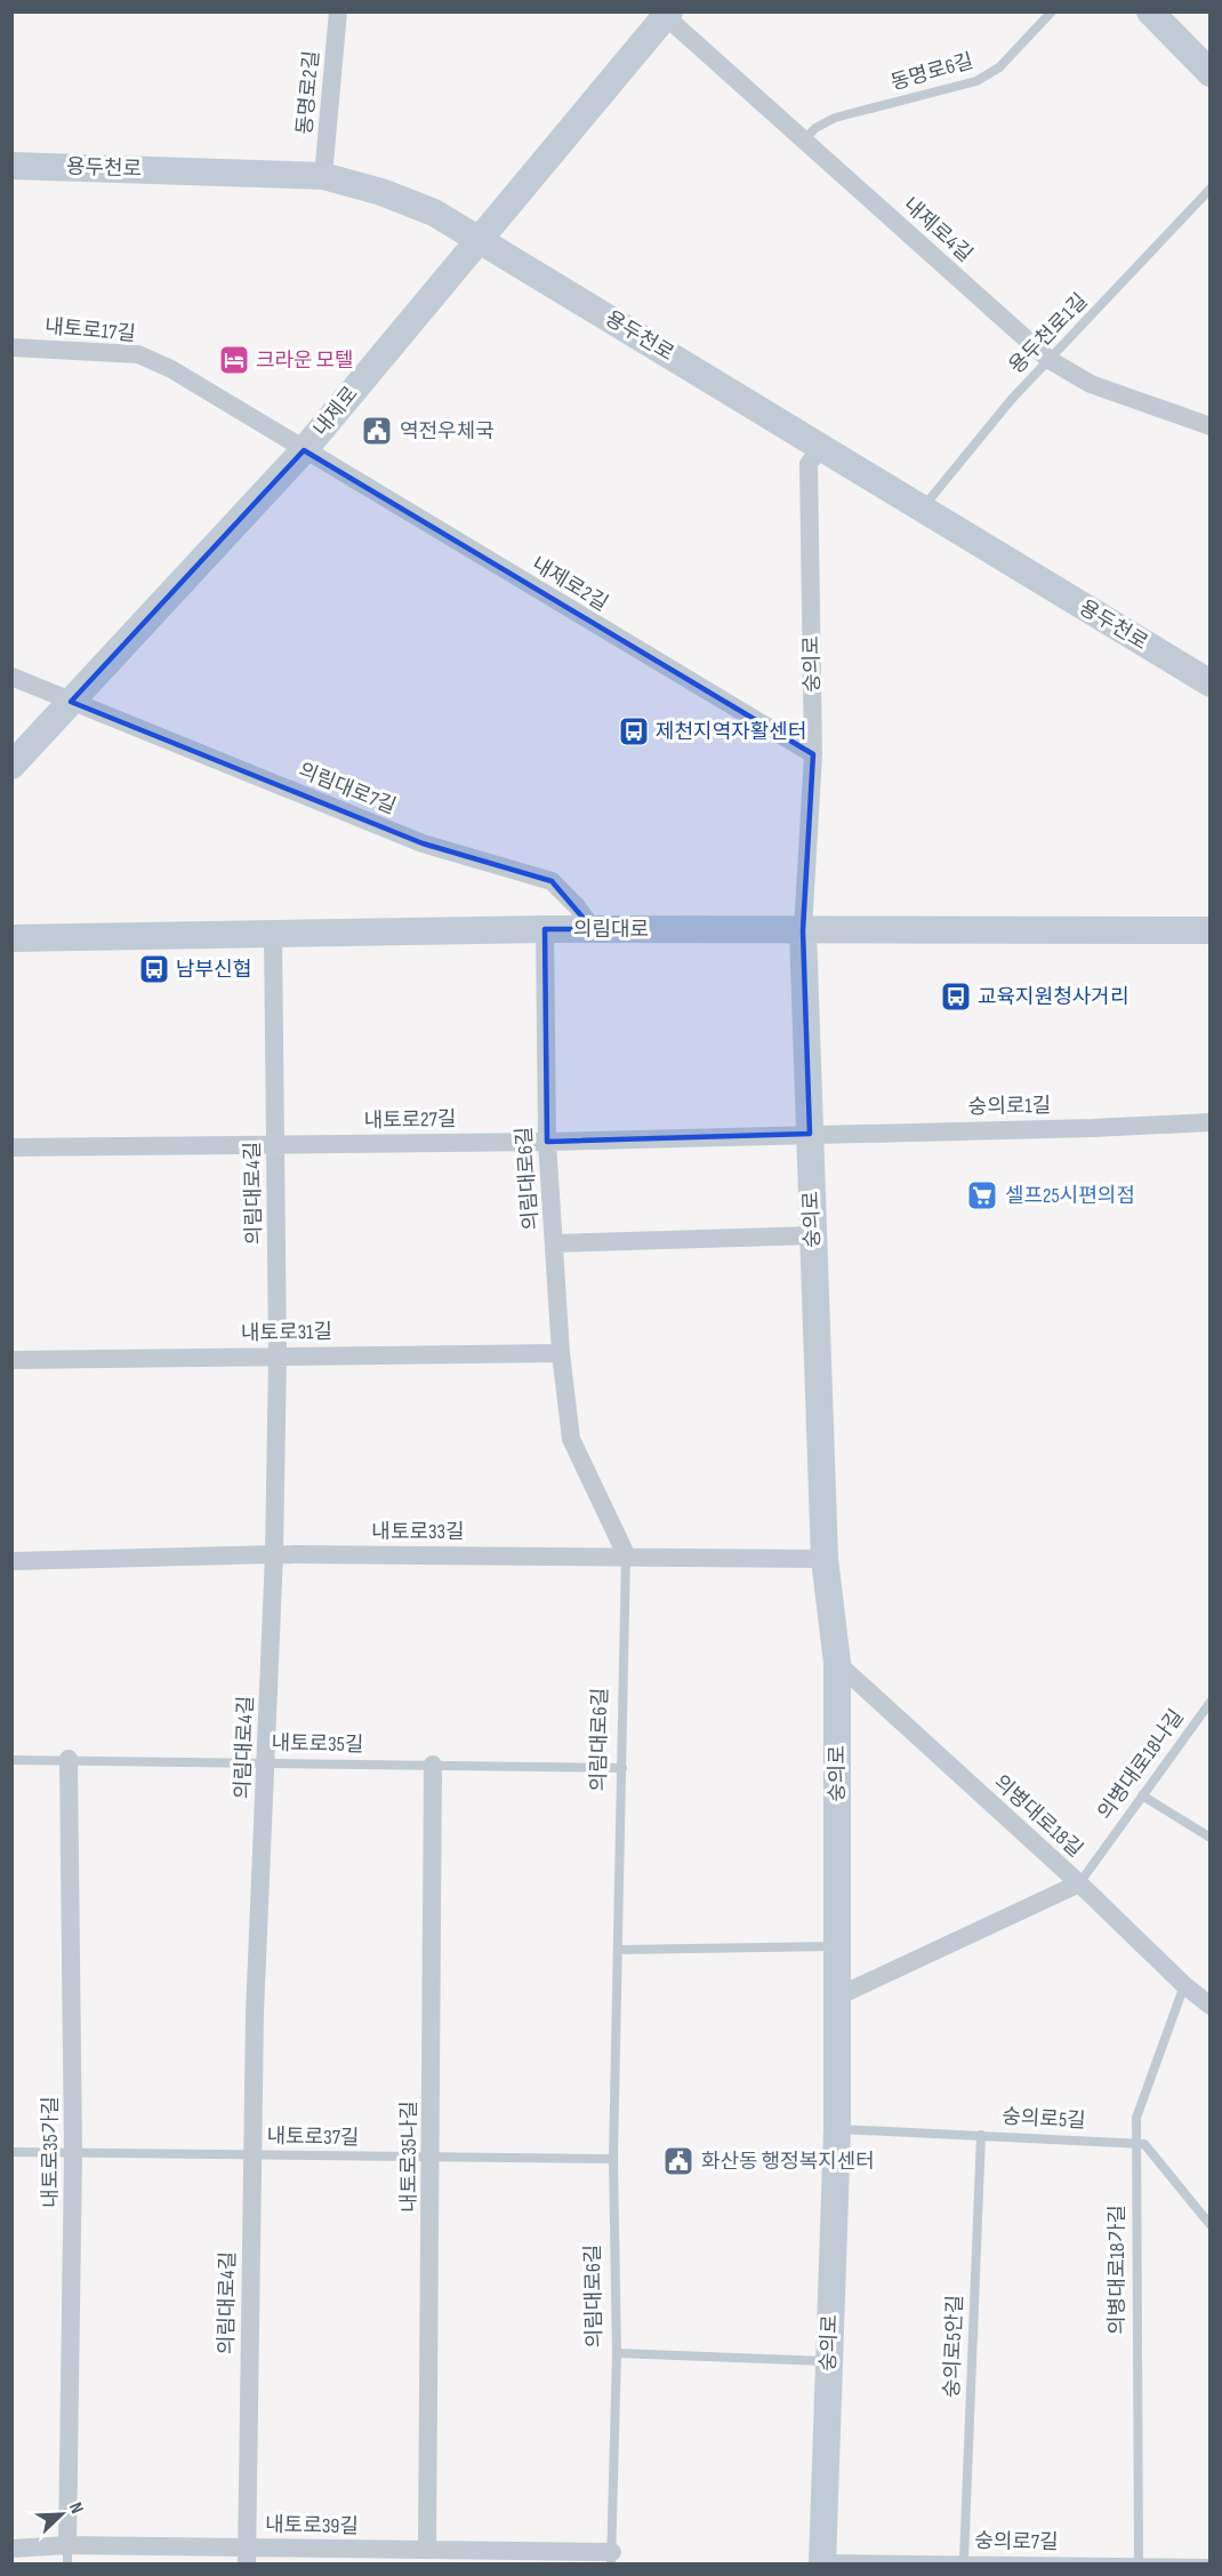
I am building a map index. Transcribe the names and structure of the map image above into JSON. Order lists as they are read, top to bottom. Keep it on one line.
{"streets":{"street":["동명로2길","용두천로","내제로4길","내토로17길","내제로","내제로2길","숭의로","의림대로7길","의림대로","숭의로1길","내토로27길","의림대로6길","의림대로4길","내토로31길","내토로33길","의병대로18길","내토로35가길","내토로35나길","내토로39길"],"lane":["동명로6길","용두천로1길","내토로35길","의병대로18나길","숭의로5길","내토로37길","의병대로18가길","숭의로5안길","숭의로7길"]},"crossings":[["동명로6길","내제로4길"],["동명로2길","용두천로"],["용두천로","용두천로1길"],["용두천로","내제로"],["용두천로","숭의로"],["내제로4길","용두천로1길"],["내제로4길","내제로"],["내토로17길","내제로"],["내토로17길","내제로2길"],["내제로","내제로2길"],["내제로","의림대로7길"],["내제로2길","숭의로"],["숭의로","의림대로"],["숭의로","숭의로1길"],["숭의로","내토로27길"],["숭의로","내토로33길"],["숭의로","의병대로18길"],["숭의로","숭의로5길"],["숭의로","숭의로7길"],["의림대로7길","의림대로"],["의림대로","의림대로6길"],["의림대로","의림대로4길"],["숭의로1길","내토로27길"],["내토로27길","의림대로6길"],["내토로27길","의림대로4길"],["의림대로6길","내토로31길"],["의림대로6길","내토로33길"],["의림대로6길","내토로35길"],["의림대로6길","내토로37길"],["의림대로6길","내토로39길"],["의림대로4길","내토로31길"],["의림대로4길","내토로33길"],["의림대로4길","내토로35길"],["의림대로4길","내토로37길"],["의림대로4길","내토로39길"],["내토로35길","내토로35가길"],["내토로35길","내토로35나길"],["의병대로18나길","의병대로18길"],["의병대로18길","의병대로18가길"],["숭의로5길","의병대로18가길"],["숭의로5길","숭의로5안길"],["내토로37길","내토로35가길"],["내토로37길","내토로35나길"],["내토로35가길","내토로39길"],["내토로35나길","내토로39길"],["의병대로18가길","숭의로7길"],["숭의로5안길","숭의로7길"]],"places":{"hotel":["크라운 모텔"],"public building":["역전우체국","화산동 행정복지센터"],"bus stop":["제천지역자활센터","남부신협","교육지원청사거리"],"supermarket":["셀프25시편의점"]},"north":"top right"}
